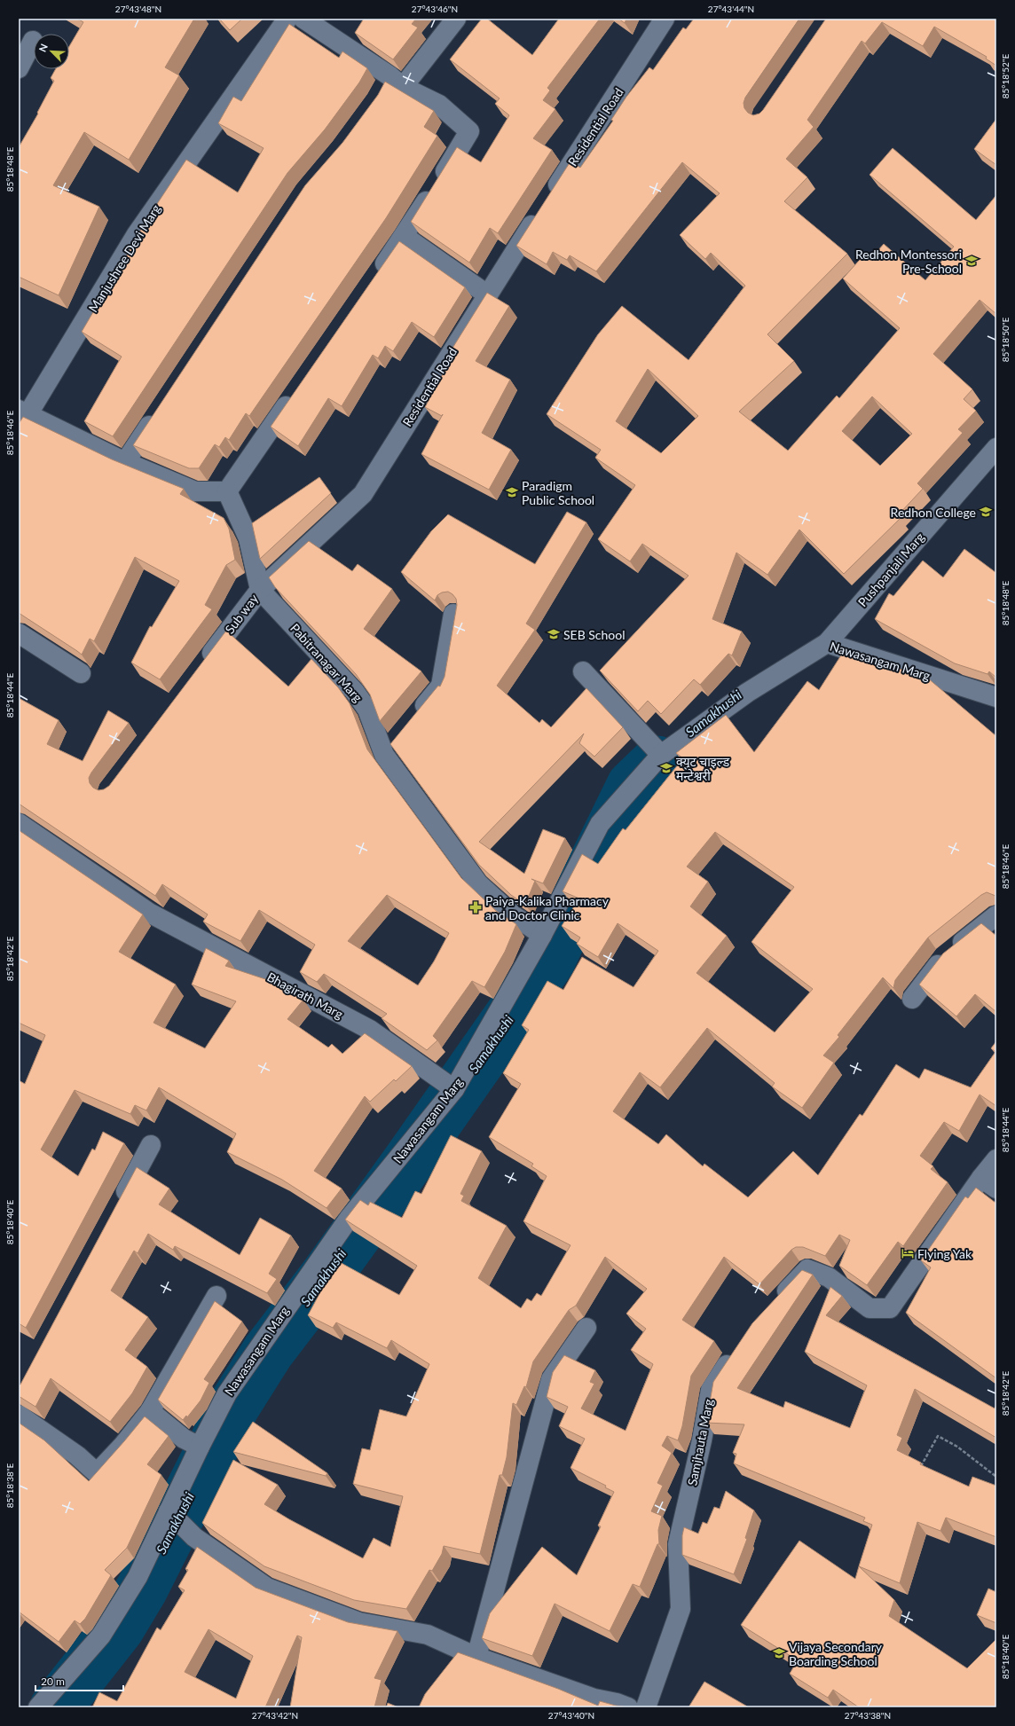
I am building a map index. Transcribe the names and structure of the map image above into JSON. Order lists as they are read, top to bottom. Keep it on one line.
{"streets":{"street":["Residential Road","Manjushree Devi Marg","Pushpanjali Marg","Sub way","Nawasangam Marg","Pabitranagar Marg","Bhagirath Marg","Samjhauta Marg"]},"crossings":[["Residential Road","Sub way"],["Residential Road","Pabitranagar Marg"],["Pushpanjali Marg","Nawasangam Marg"],["Sub way","Pabitranagar Marg"],["Nawasangam Marg","Pabitranagar Marg"],["Nawasangam Marg","Bhagirath Marg"]],"water":["Samakhushi"],"places":{"school or university":["Redhon Montessori Pre-School","Paradigm Public School","Redhon College","SEB School","क्युट चाइल्ड मन्टेश्वरी","Vijaya Secondary Boarding School"],"pharmacy":["Paiya-Kalika Pharmacy and Doctor Clinic"],"hotel":["Flying Yak"]},"scale_bar":"20 m","north":"top left","coordinates":["27°43'48\"N","27°43'46\"N","27°43'44\"N","85°18'52\"E","85°18'48\"E","85°18'50\"E","85°18'46\"E","85°18'44\"E","85°18'42\"E","85°18'40\"E","85°18'38\"E","27°43'42\"N","27°43'40\"N","27°43'38\"N"]}
